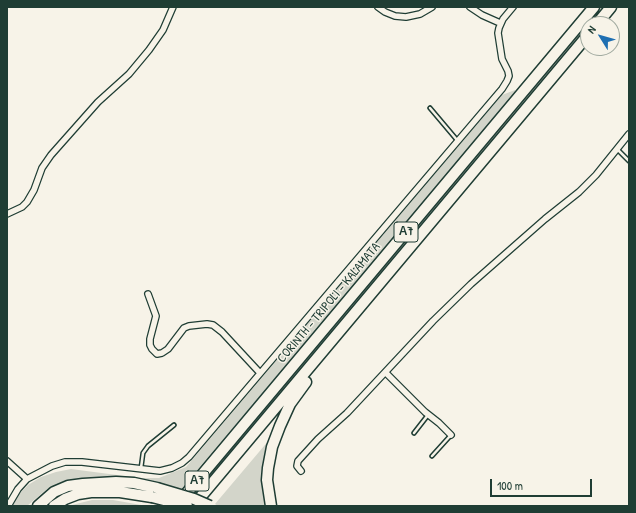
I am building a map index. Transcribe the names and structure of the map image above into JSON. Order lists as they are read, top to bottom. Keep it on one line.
{"streets":{"highway":["Α7","CORINTH - TRIPOLI - KALAMATA"]},"scale_bar":"100 m","north":"top left"}
